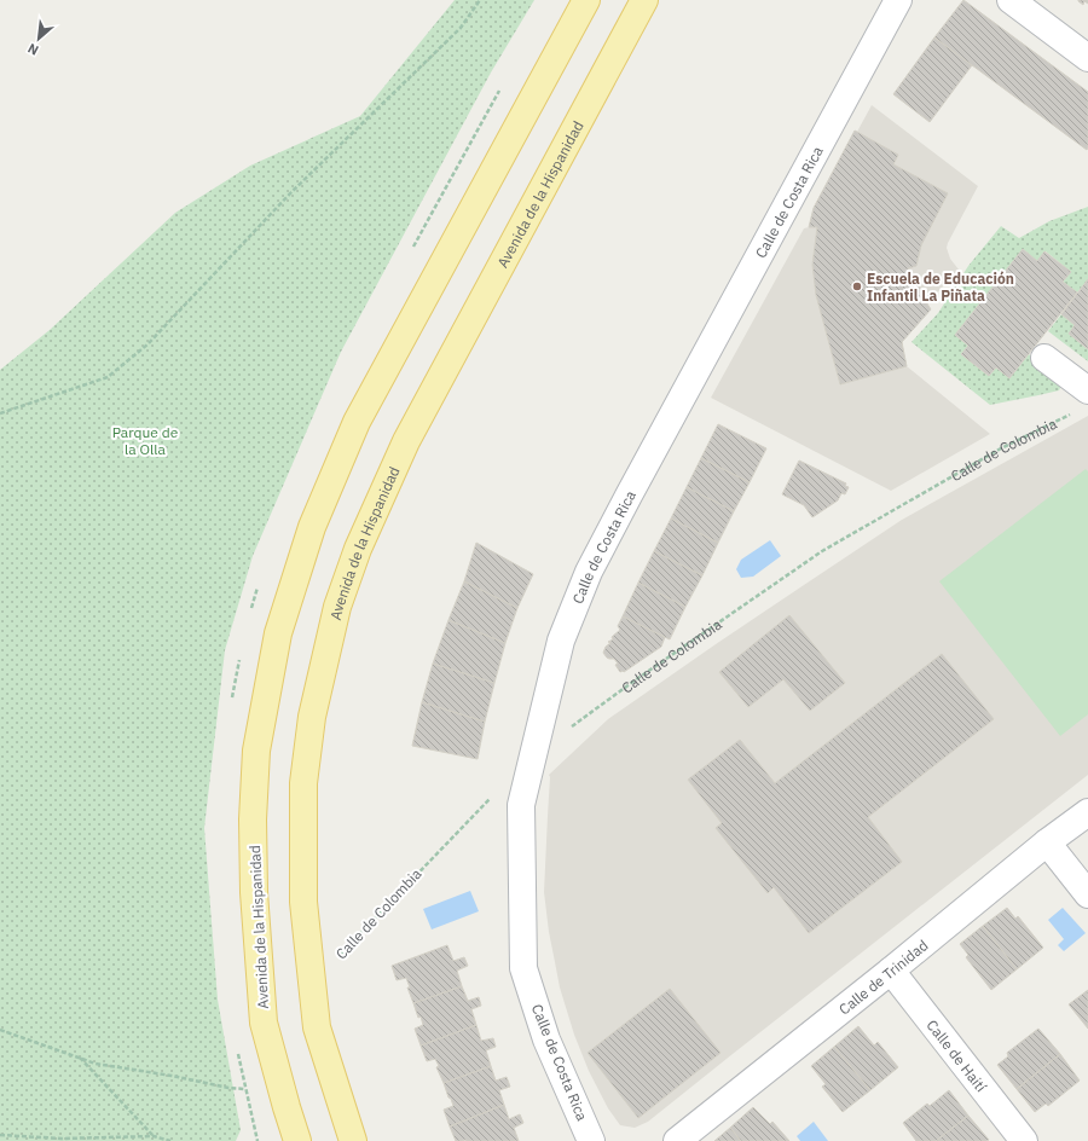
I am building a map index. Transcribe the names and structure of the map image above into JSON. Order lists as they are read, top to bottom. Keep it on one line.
{"streets":{"main road":["Avenida de la Hispanidad"],"street":["Calle de Costa Rica","Calle de Trinidad","Calle de Haití"],"path":["Calle de Colombia"]},"crossings":[["Avenida de la Hispanidad","Calle de Colombia"],["Calle de Costa Rica","Calle de Colombia"],["Calle de Trinidad","Calle de Haití"]],"parks":["Parque de la Olla"],"places":["Escuela de Educación Infantil La Piñata"],"north":"bottom left"}
